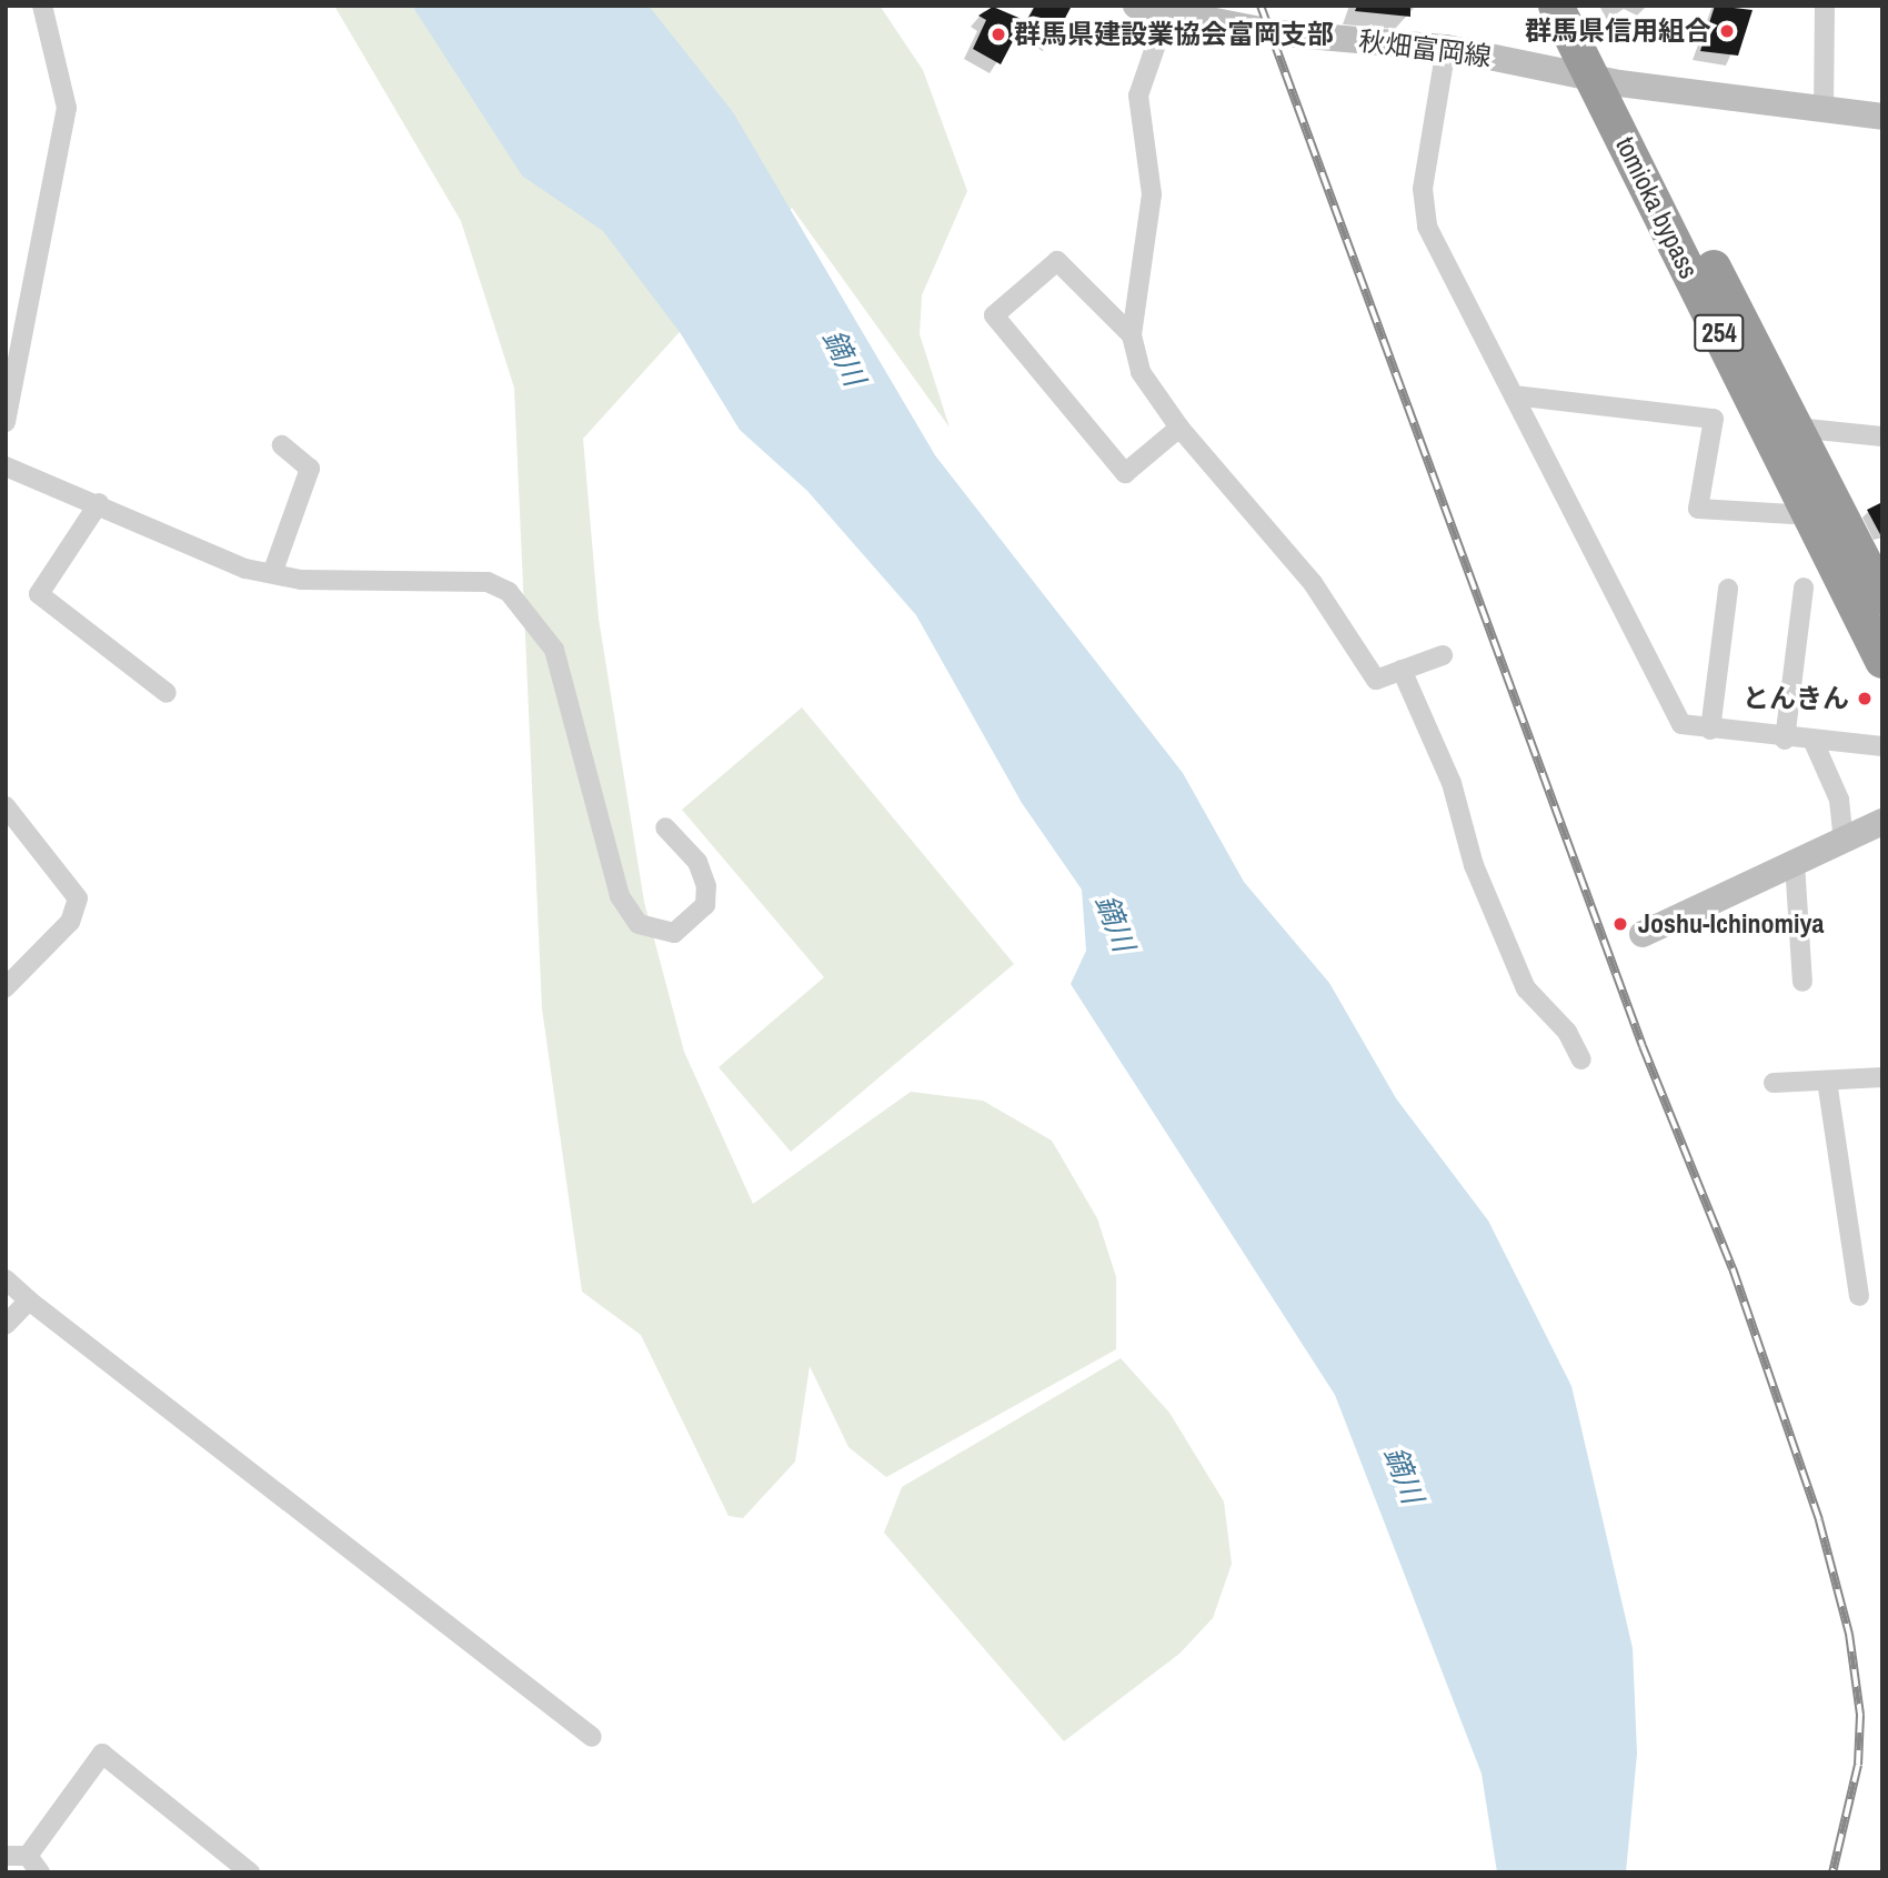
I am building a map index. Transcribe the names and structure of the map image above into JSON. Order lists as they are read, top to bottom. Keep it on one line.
{"streets":{"highway":["tomioka bypass","254"],"main road":["秋畑富岡線"]},"crossings":[["秋畑富岡線","tomioka bypass"]],"water":["鏑川"],"places":["群馬県信用組合","群馬県建設業協会富岡支部","とんきん","Joshu-Ichinomiya"]}
